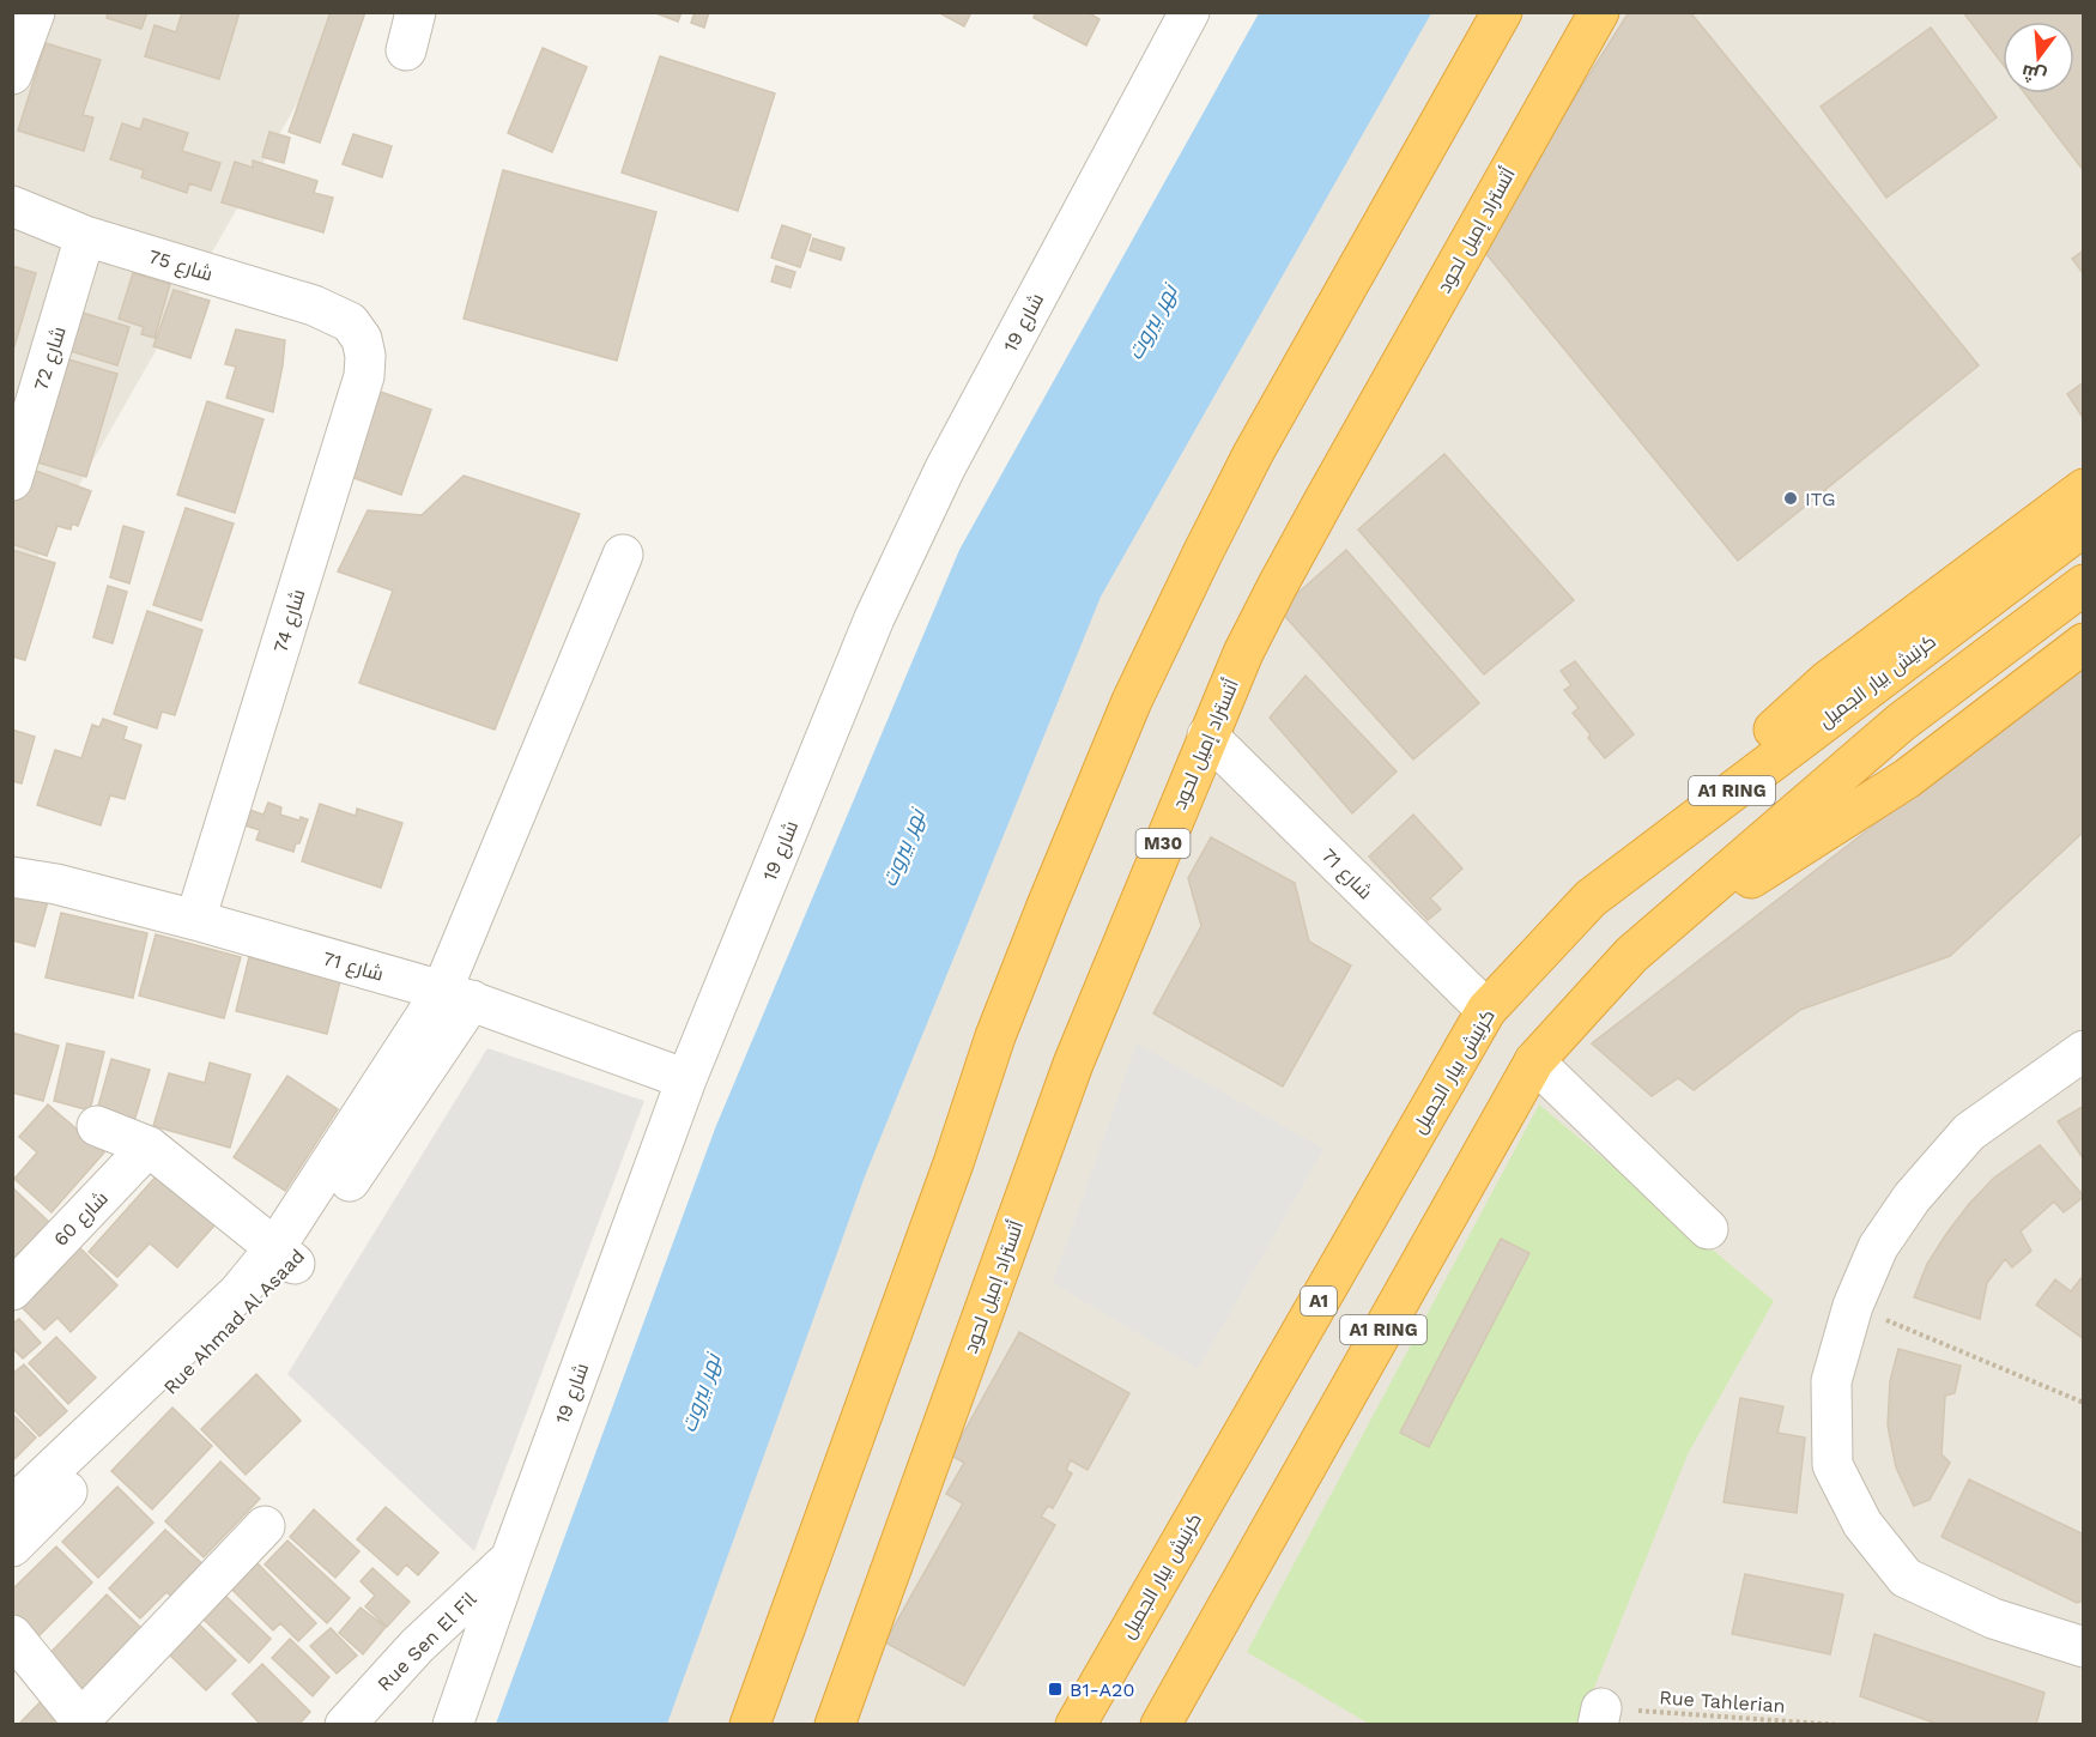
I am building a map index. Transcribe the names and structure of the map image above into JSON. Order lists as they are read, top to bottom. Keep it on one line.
{"streets":{"highway":["أتستراد إميل لحود","كرنيش بيار الجميل","A1 RING","M30","A1"],"street":["شارع 75","شارع 19","شارع 72","شارع 74","شارع 71","شارع 60","Rue Ahmad Al Asaad","Rue Sen El Fil"],"path":["Rue Tahlerian"]},"crossings":[["أتستراد إميل لحود","شارع 71"],["شارع 75","شارع 72"],["شارع 75","شارع 74"],["شارع 19","شارع 71"],["شارع 19","Rue Sen El Fil"],["شارع 74","شارع 71"],["كرنيش بيار الجميل","شارع 71"],["شارع 71","Rue Ahmad Al Asaad"]],"water":["نهر بيروت"],"places":{"other":["ITG"],"transit":["B1-A20"]},"north":"bottom"}
